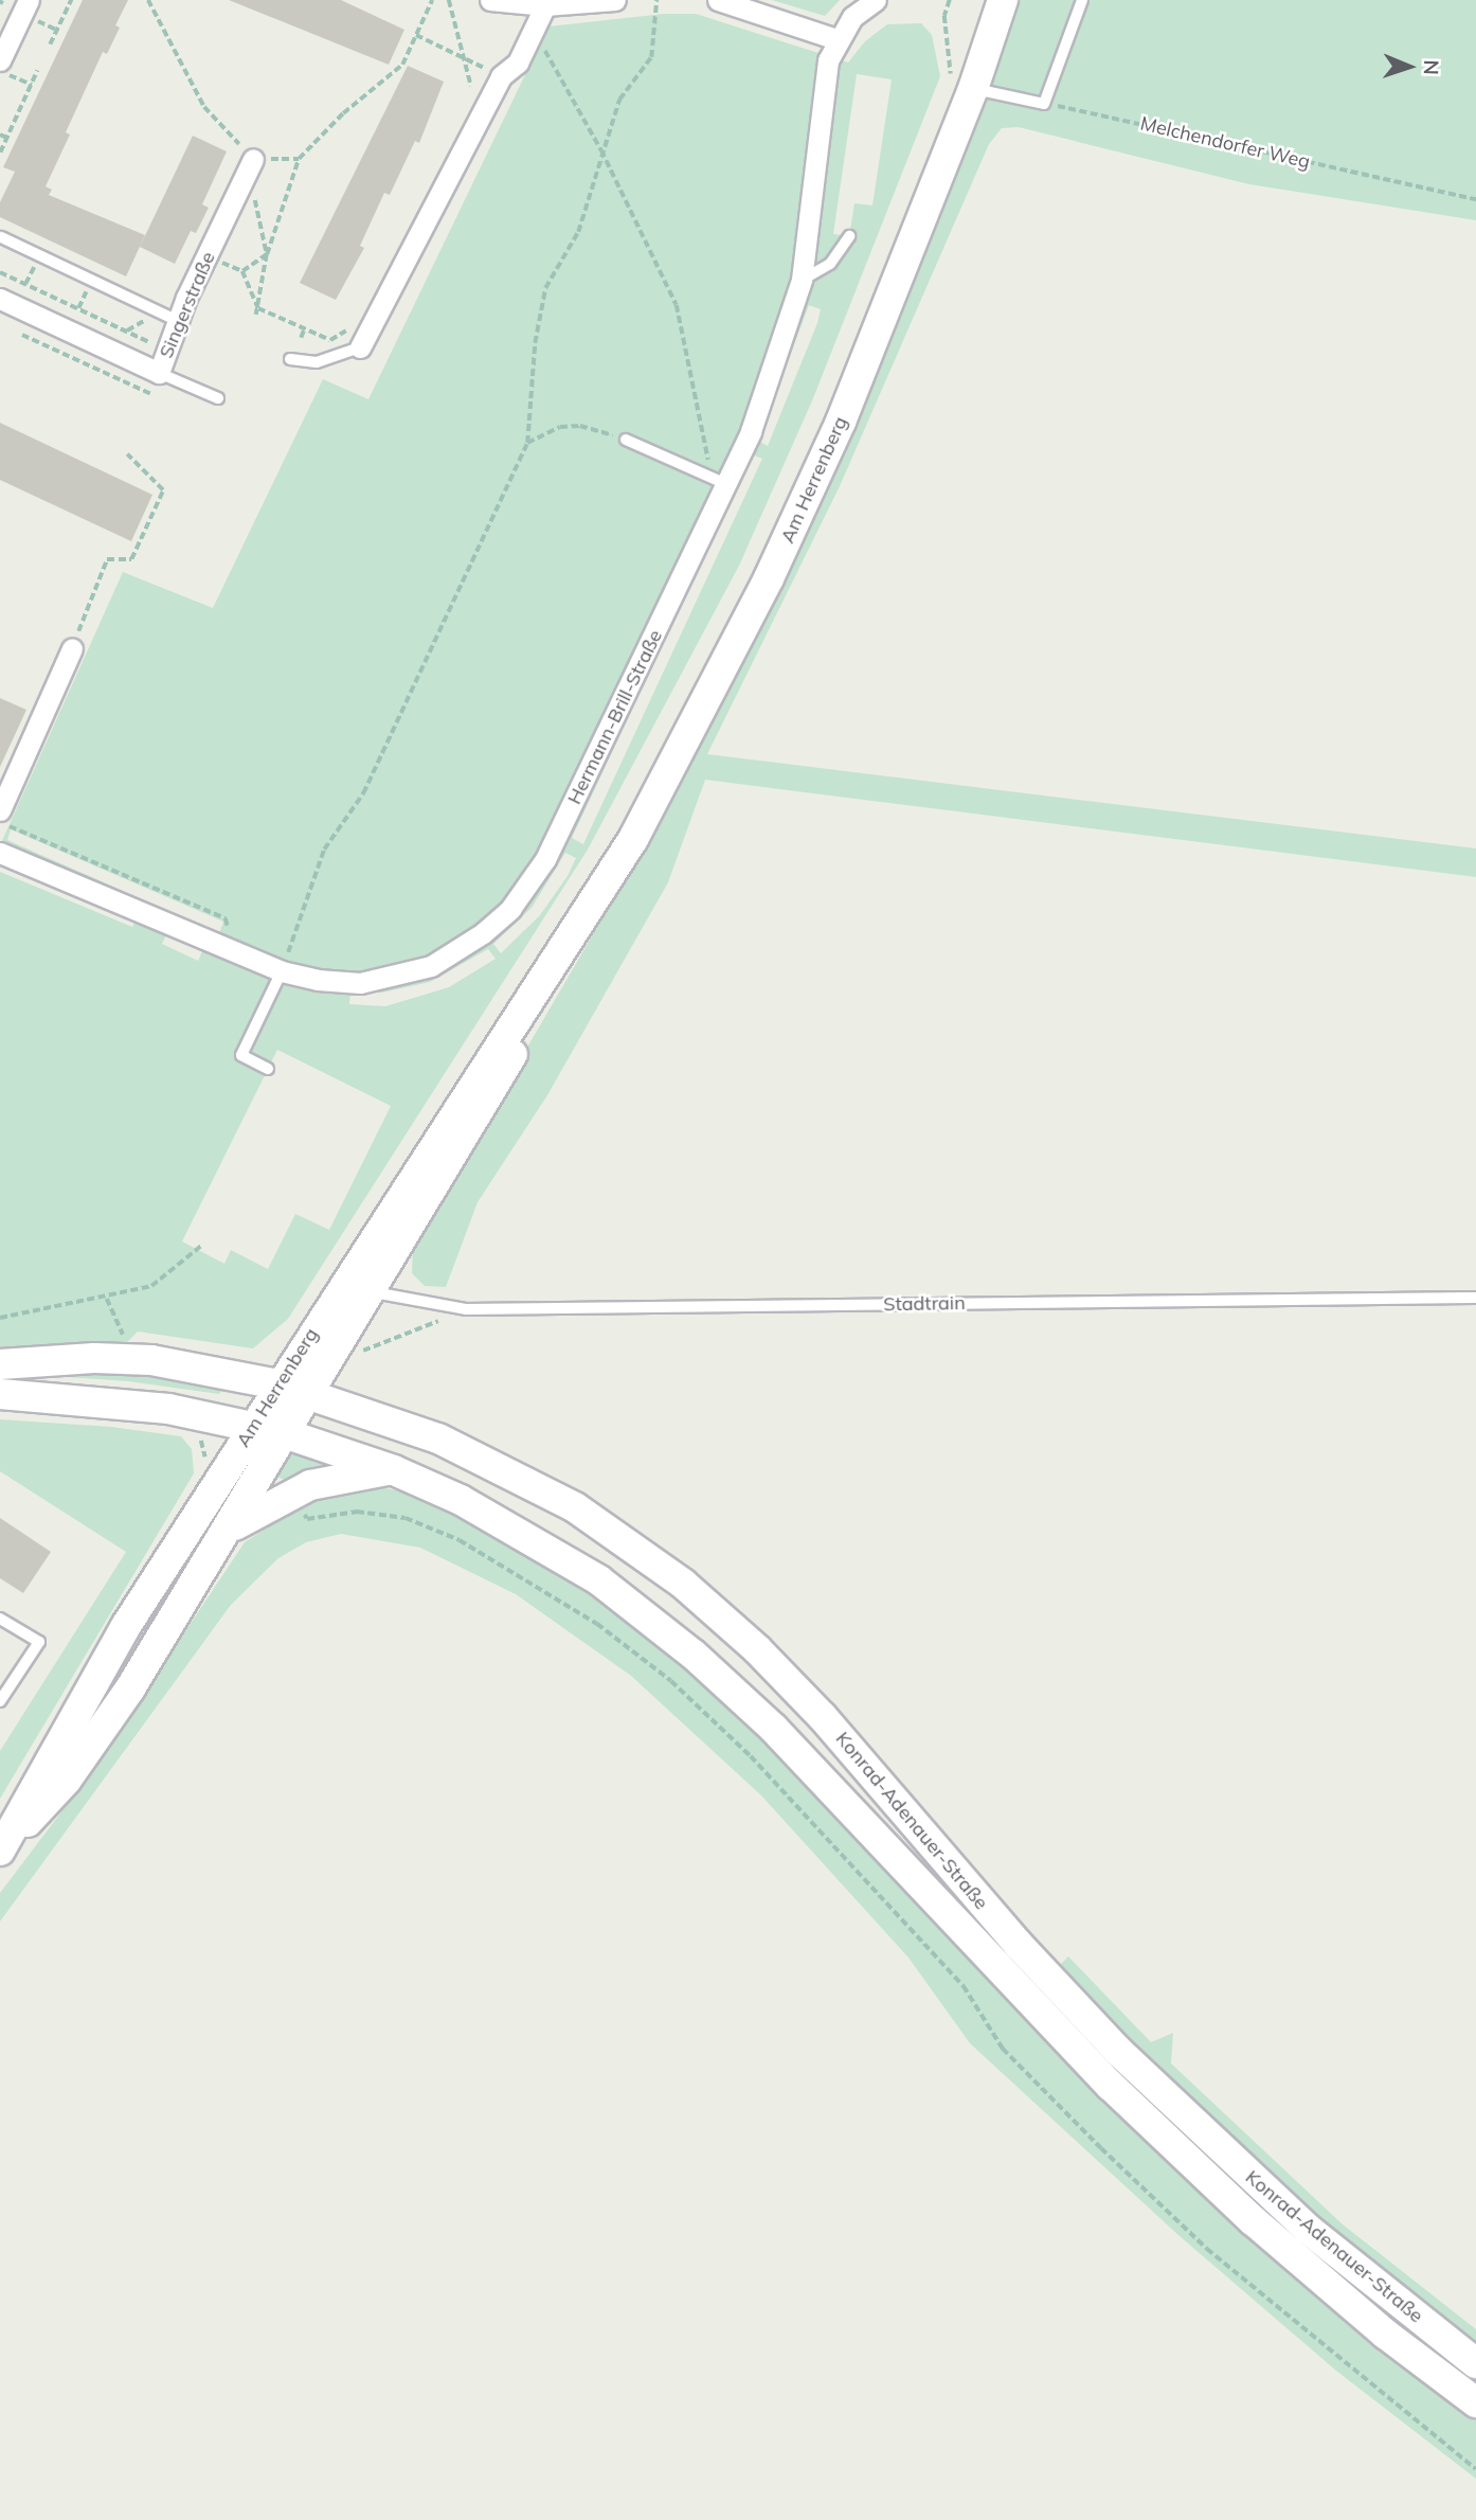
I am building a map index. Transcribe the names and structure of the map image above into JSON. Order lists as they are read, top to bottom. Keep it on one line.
{"streets":{"main road":["Am Herrenberg","Konrad-Adenauer-Straße"],"street":["Singerstraße","Hermann-Brill-Straße"],"lane":["Stadtrain"],"path":["Melchendorfer Weg"]},"crossings":[["Am Herrenberg","Stadtrain"],["Am Herrenberg","Konrad-Adenauer-Straße"]],"north":"right"}
